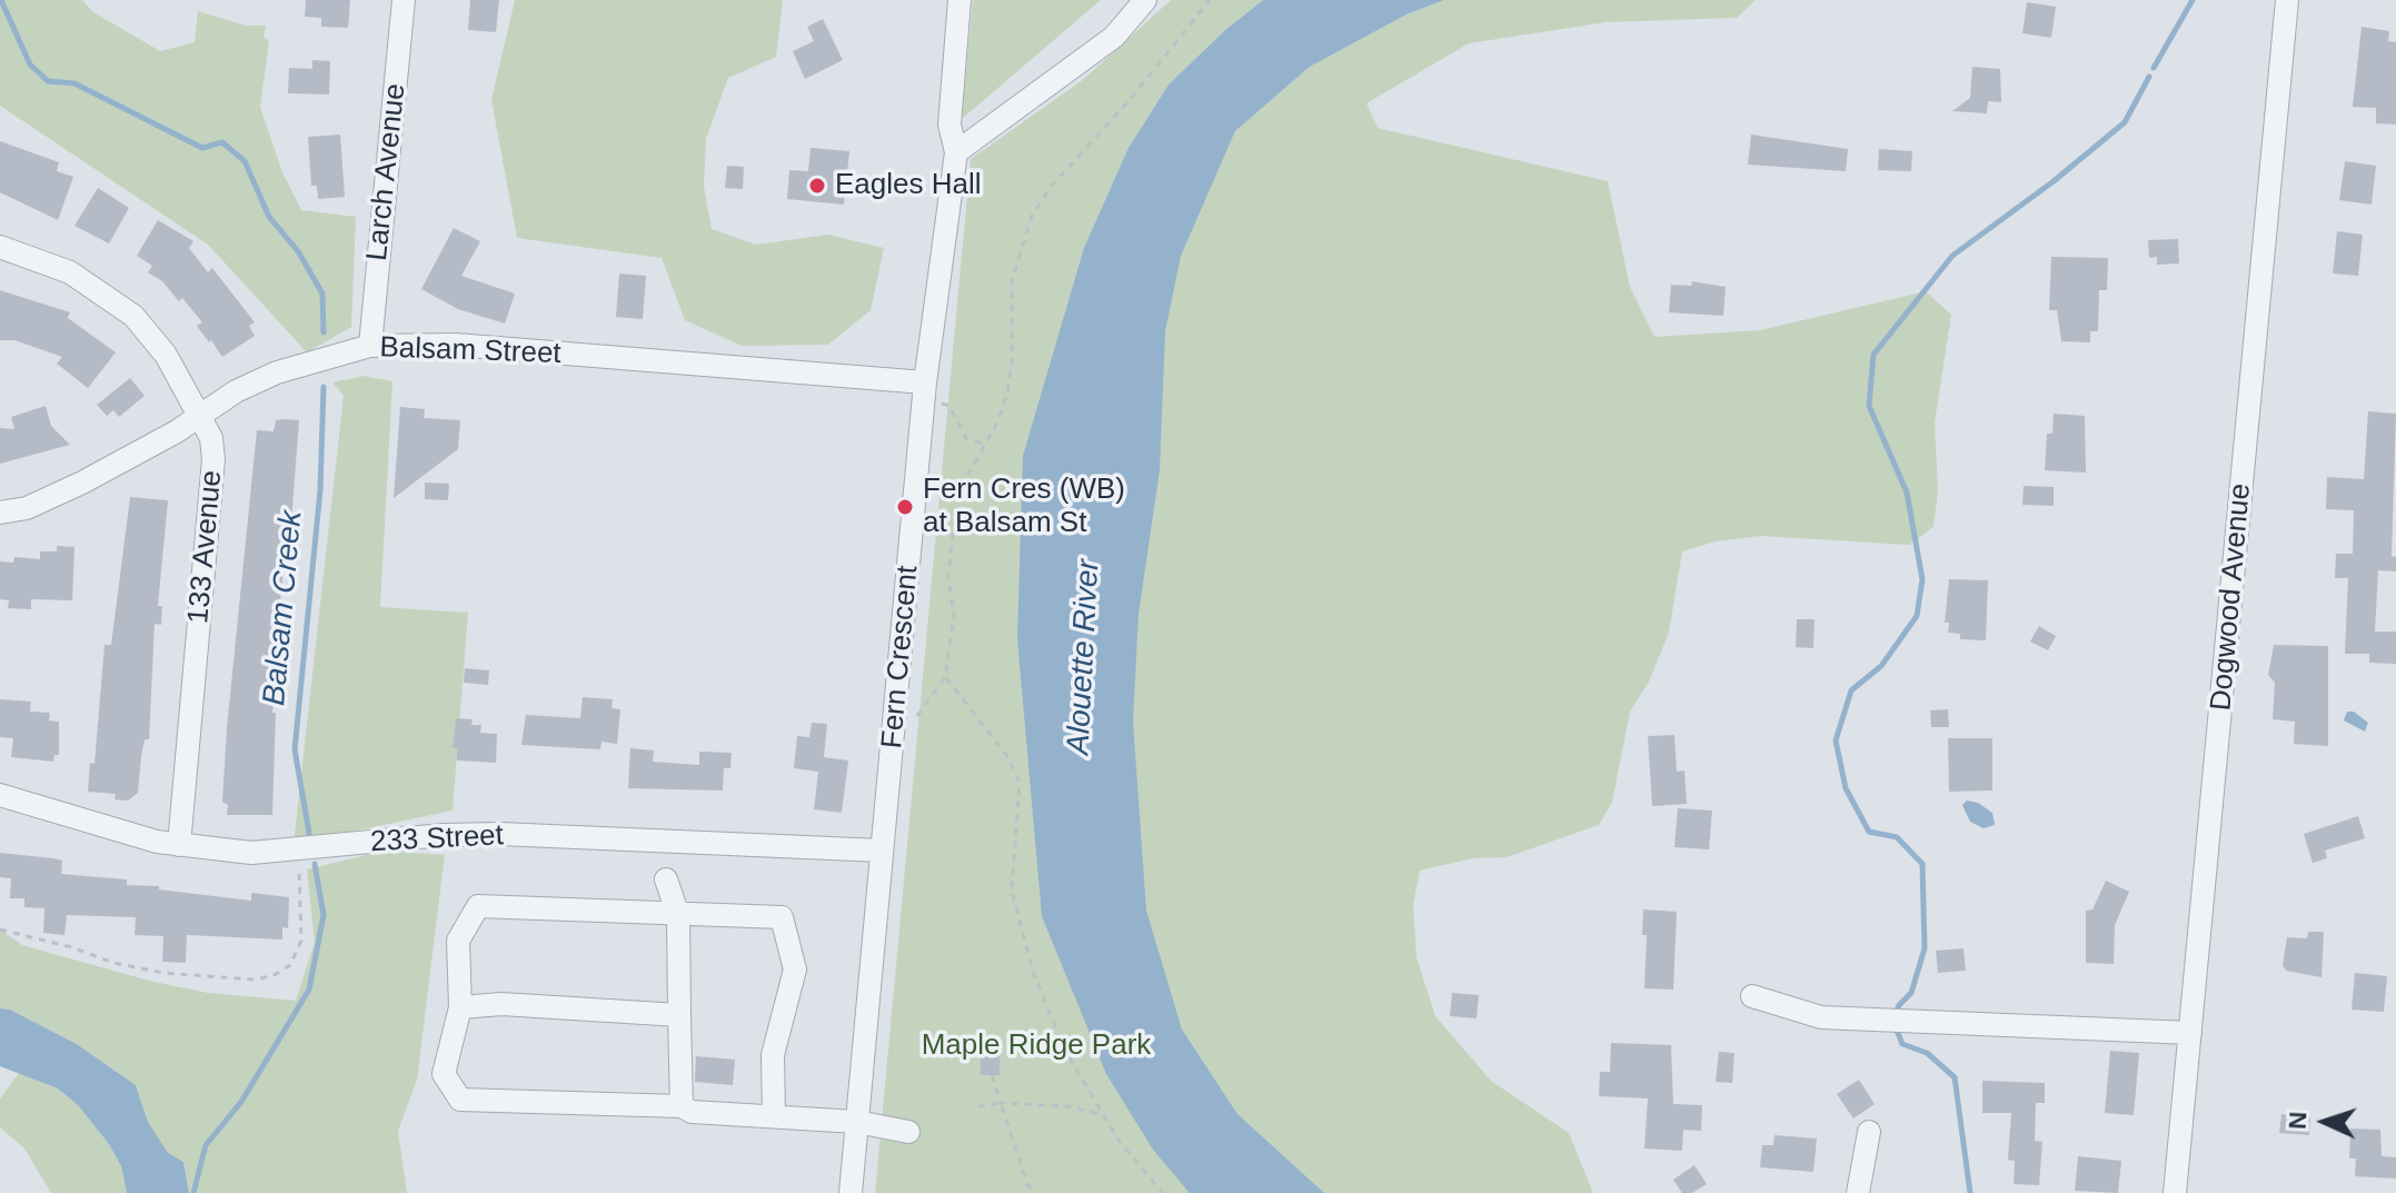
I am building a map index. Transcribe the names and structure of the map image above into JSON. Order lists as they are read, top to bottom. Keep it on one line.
{"streets":{"street":["Larch Avenue","Balsam Street","133 Avenue","Dogwood Avenue","Fern Crescent","233 Street"]},"crossings":[["Larch Avenue","Balsam Street"],["Balsam Street","133 Avenue"],["Balsam Street","Fern Crescent"],["133 Avenue","233 Street"],["Fern Crescent","233 Street"]],"water":["Balsam Creek","Alouette River"],"parks":["Maple Ridge Park"],"places":["Eagles Hall","Fern Cres (WB) at Balsam St"],"north":"left"}
